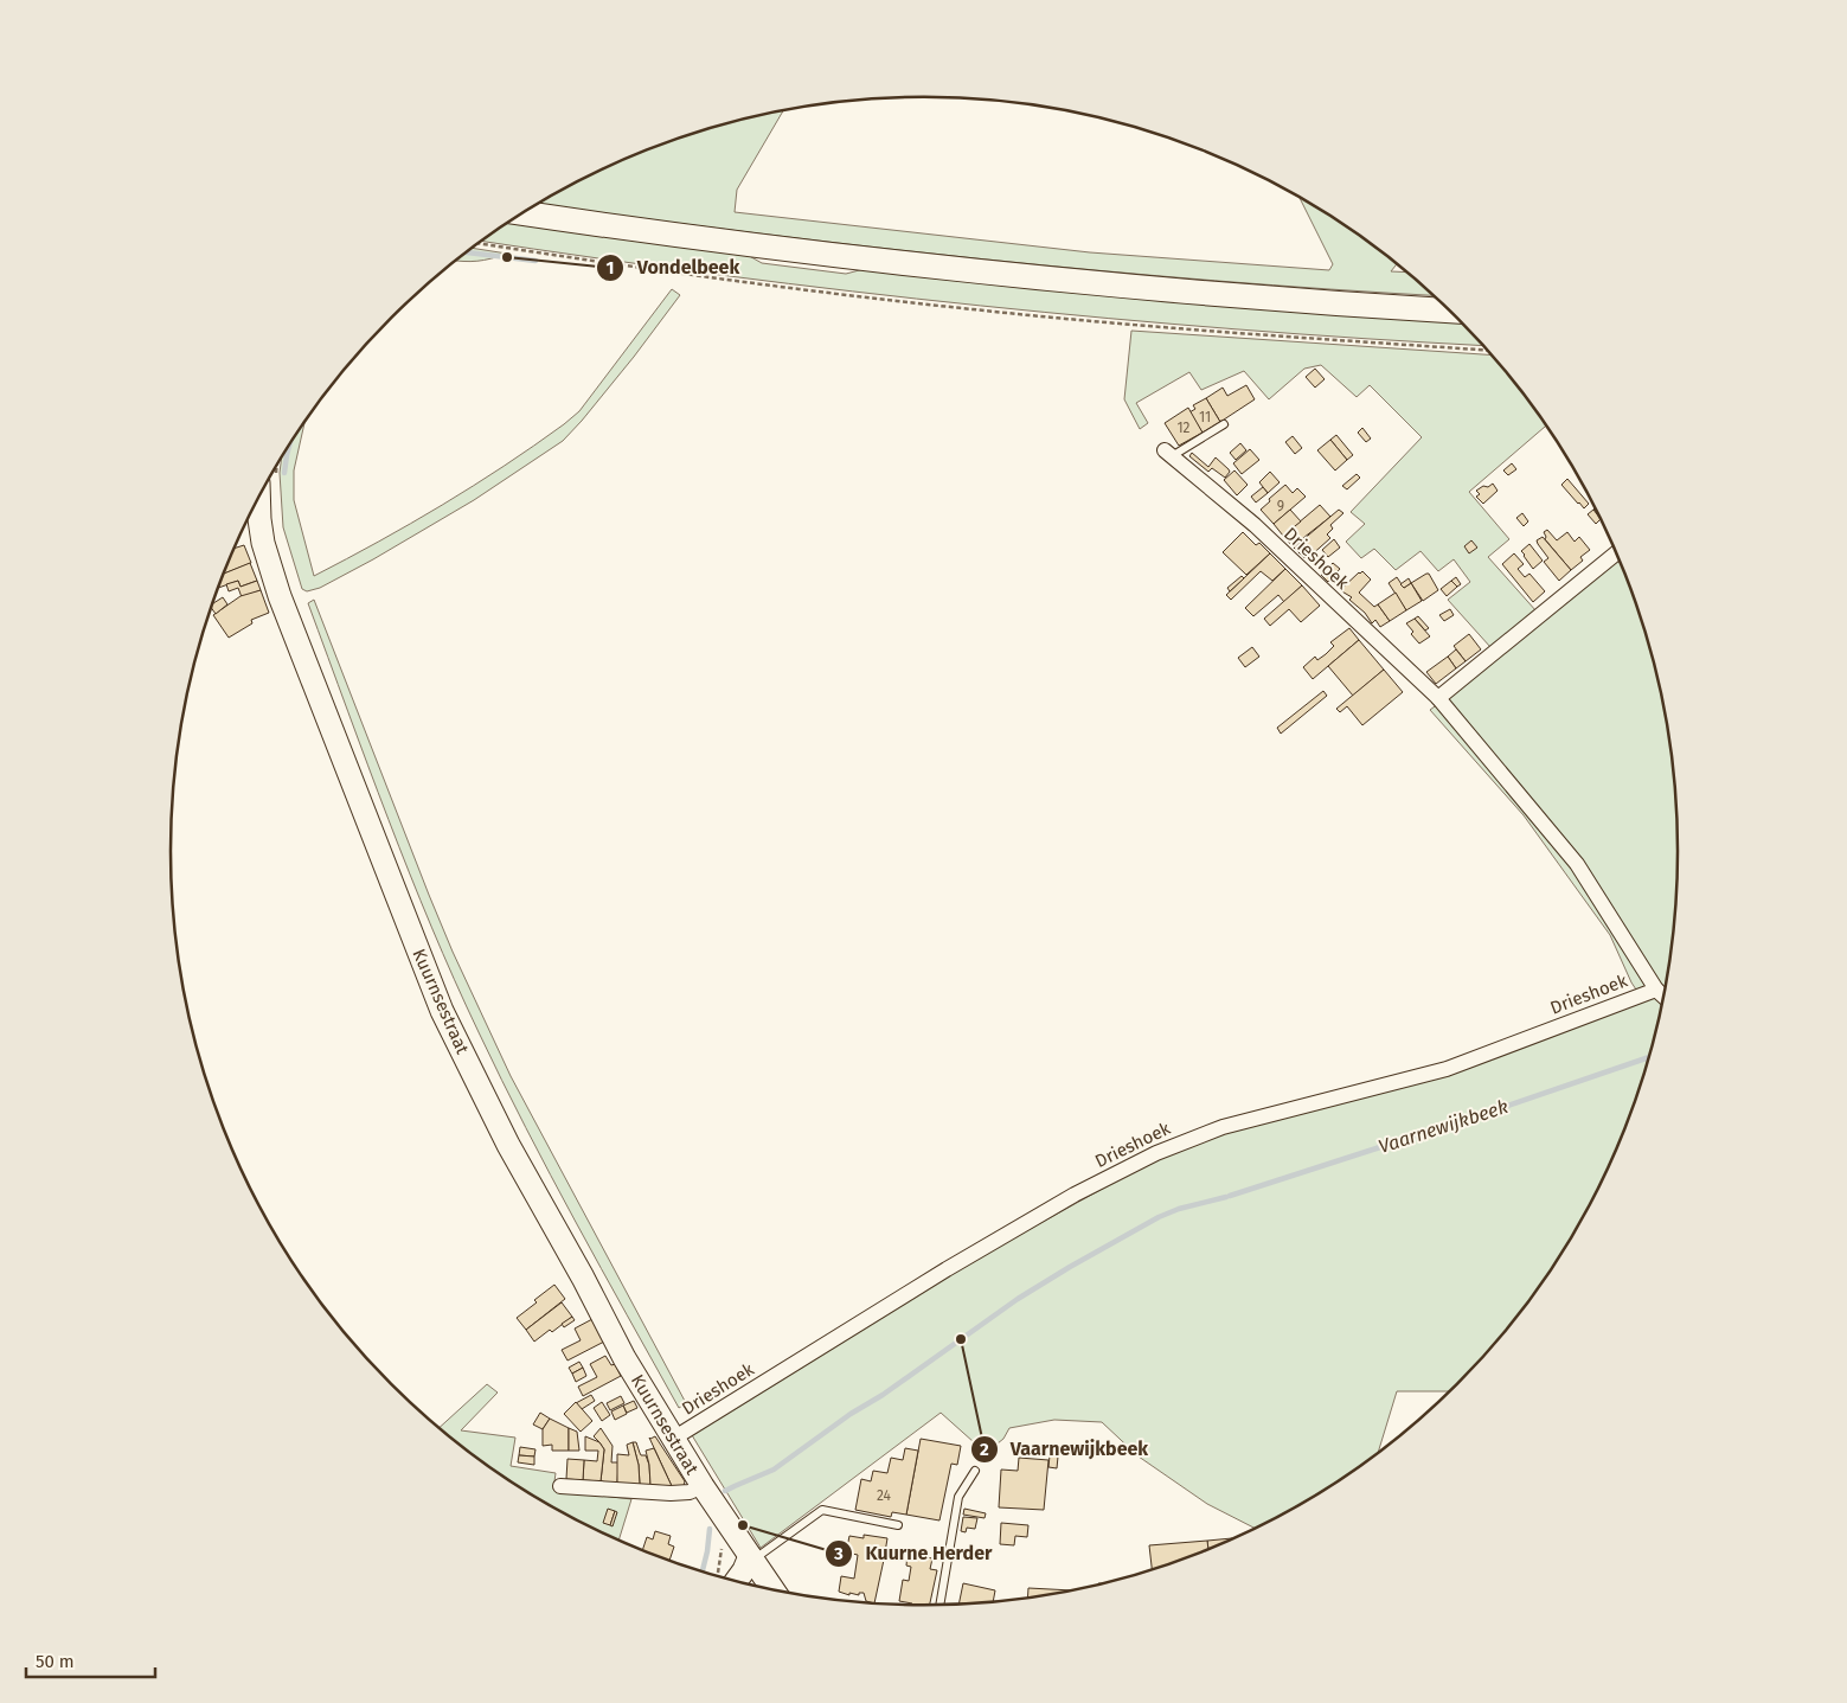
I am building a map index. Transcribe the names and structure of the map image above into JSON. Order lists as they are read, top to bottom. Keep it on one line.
{"streets":{"street":["Drieshoek","Kuurnsestraat"]},"crossings":[["Drieshoek","Kuurnsestraat"]],"water":["Vaarnewijkbeek"],"places":["Vondelbeek","Vaarnewijkbeek","Kuurne Herder"],"house_numbers":["11","12","9","24"],"scale_bar":"50 m"}
